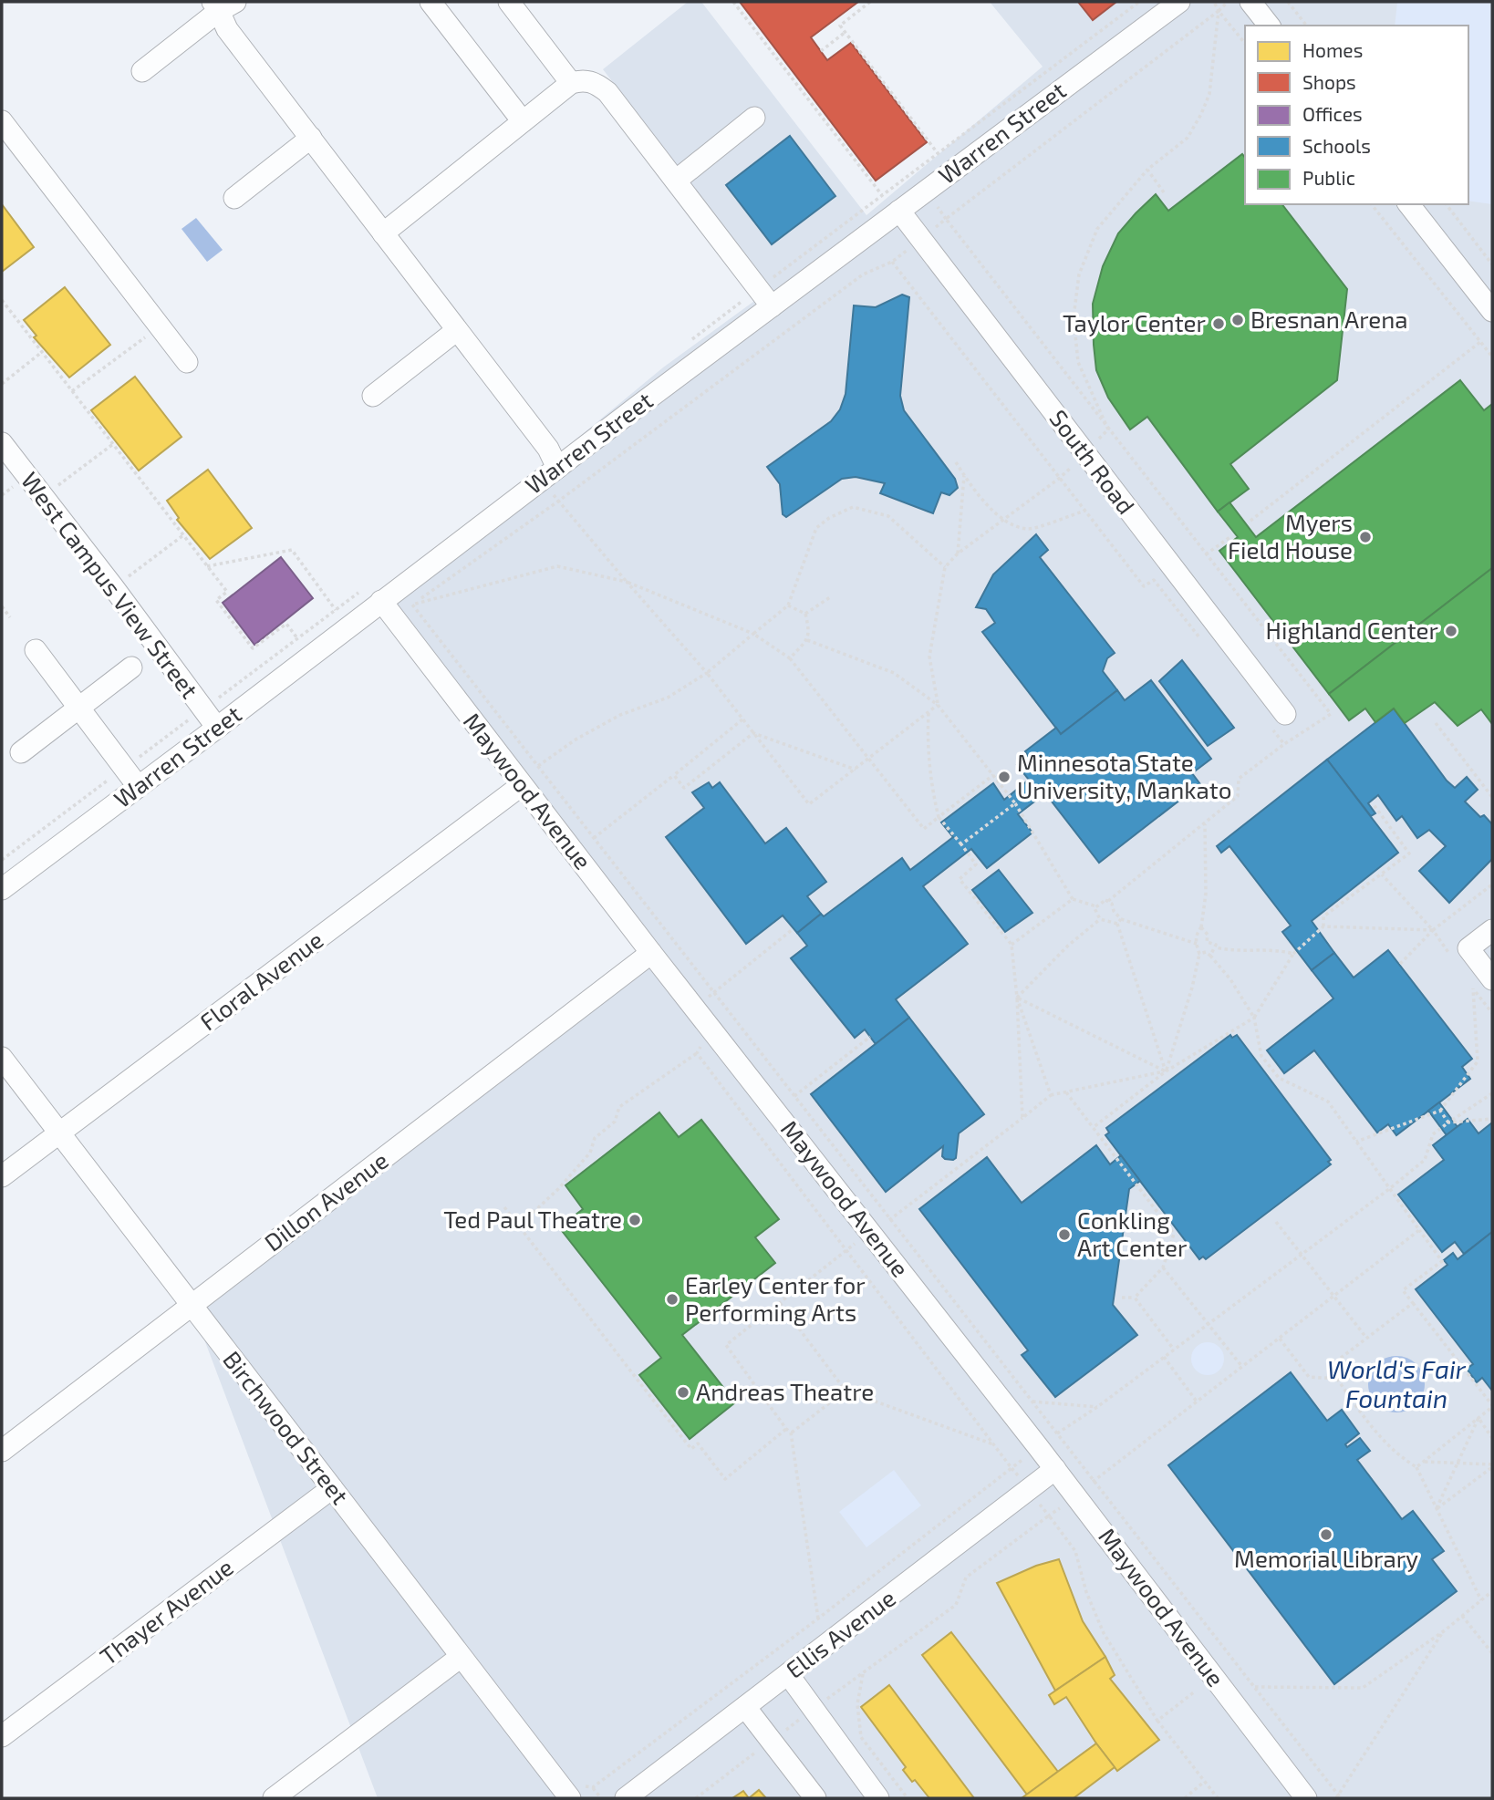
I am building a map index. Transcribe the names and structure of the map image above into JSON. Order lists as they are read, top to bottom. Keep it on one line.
{"streets":{"street":["Warren Street","South Road","West Campus View Street","Maywood Avenue","Floral Avenue","Dillon Avenue","Birchwood Street","Thayer Avenue","Ellis Avenue"]},"crossings":[["Warren Street","South Road"],["Warren Street","West Campus View Street"],["Warren Street","Maywood Avenue"],["Maywood Avenue","Floral Avenue"],["Maywood Avenue","Dillon Avenue"],["Maywood Avenue","Ellis Avenue"],["Floral Avenue","Birchwood Street"],["Dillon Avenue","Birchwood Street"],["Birchwood Street","Thayer Avenue"]],"water":["World's Fair Fountain"],"places":["Bresnan Arena","Taylor Center","Myers Field House","Highland Center","Minnesota State University, Mankato","Ted Paul Theatre","Conkling Art Center","Earley Center for Performing Arts","Andreas Theatre","Memorial Library"],"legend":["Homes","Shops","Offices","Schools","Public"]}
